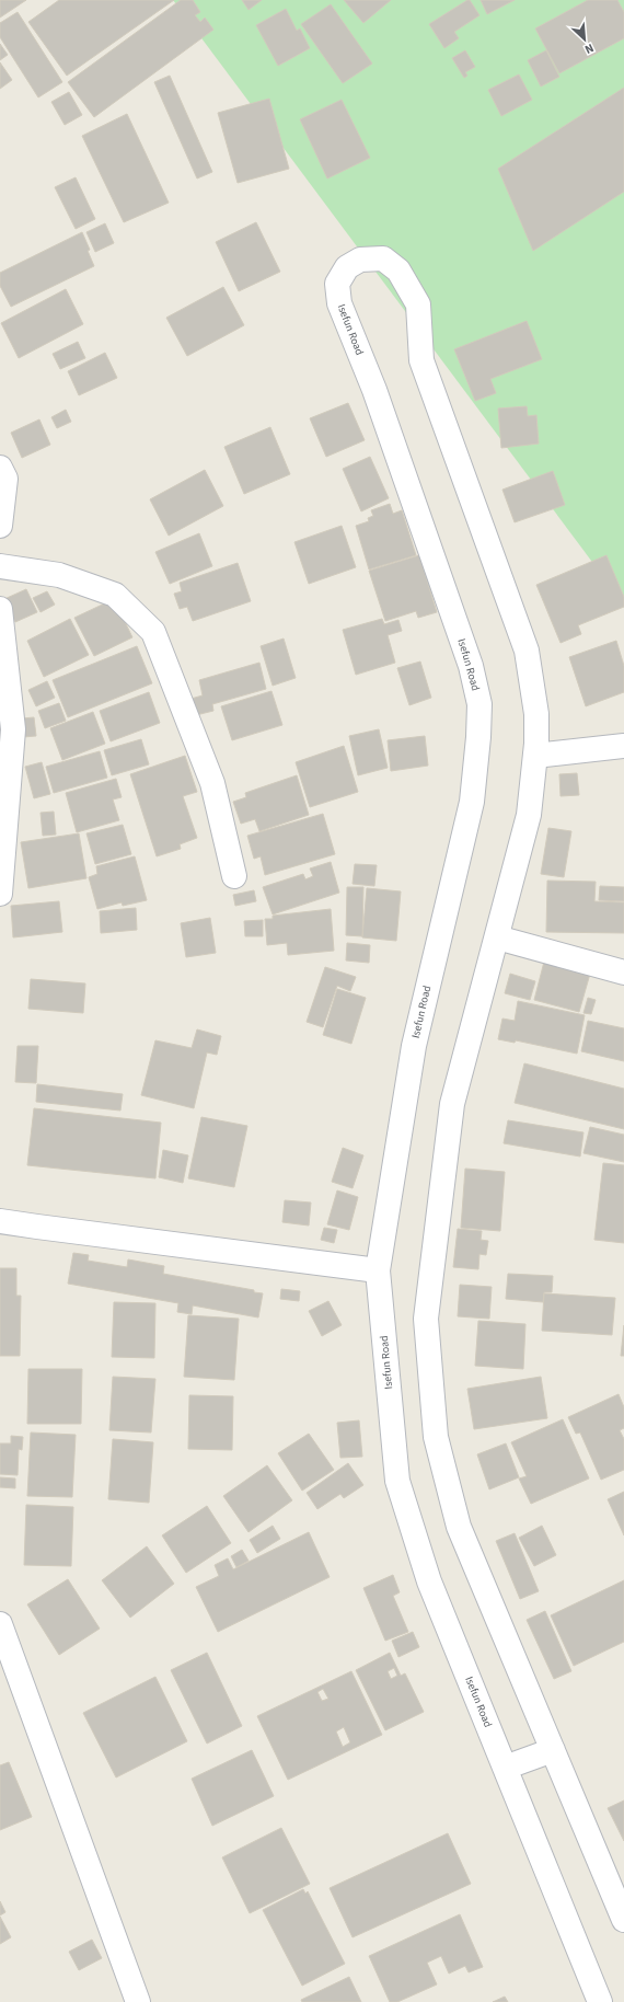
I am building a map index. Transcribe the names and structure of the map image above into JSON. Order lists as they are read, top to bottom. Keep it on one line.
{"streets":{"street":["Isefun Road"]},"north":"bottom right"}
